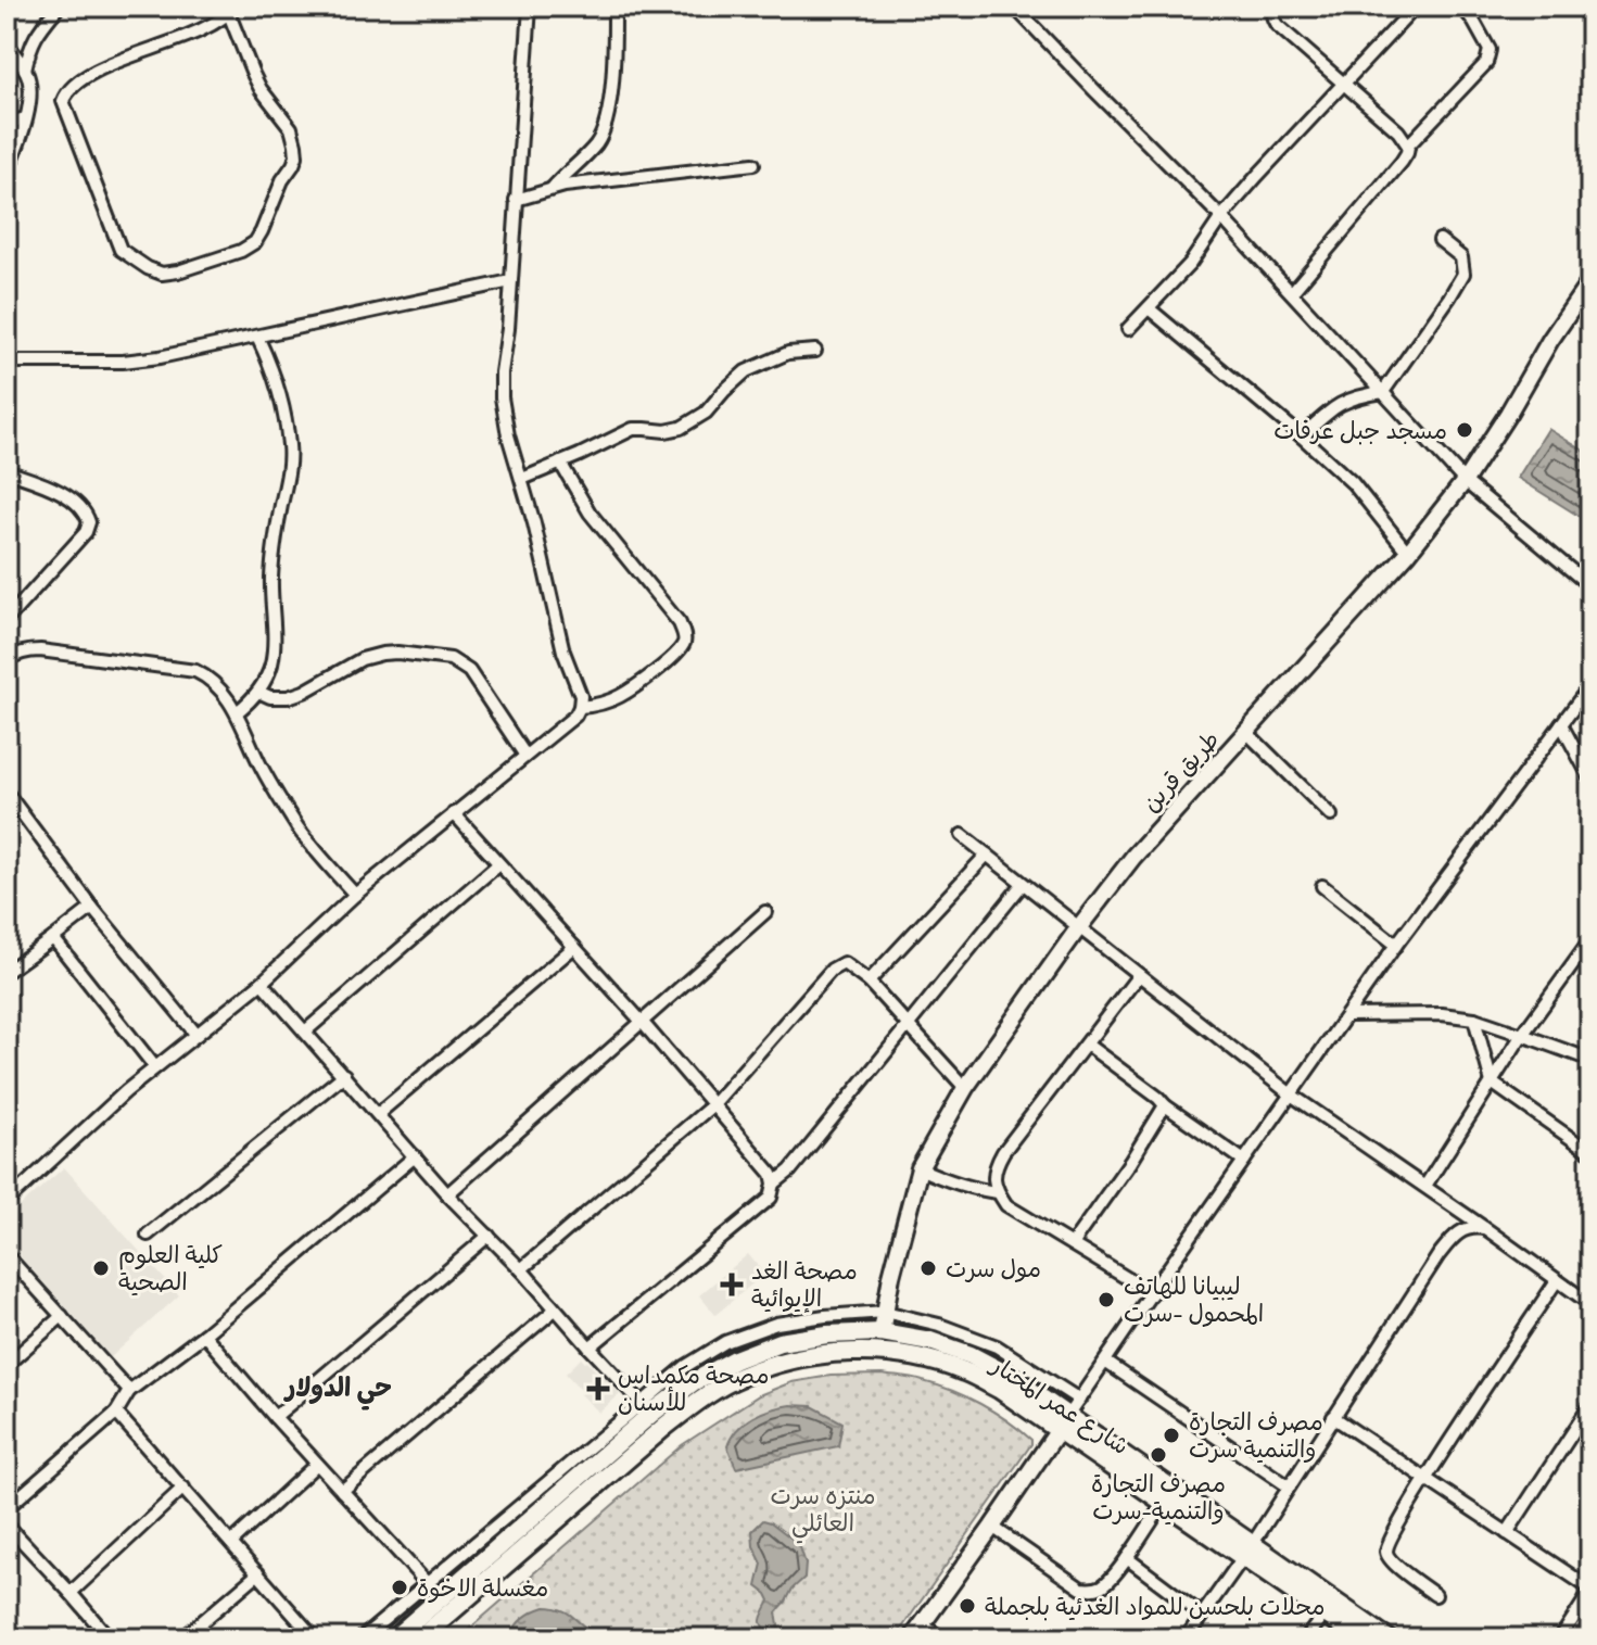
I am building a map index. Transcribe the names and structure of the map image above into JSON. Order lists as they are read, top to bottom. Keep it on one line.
{"streets":{"main road":["طريق قرين","شارع عمر المختار"]},"districts":["حي الدولار"],"parks":["منتزه سرت العائلي"],"places":{"other":["مسجد جبل عرفات","كلية العلوم الصحية","مول سرت","ليبيانا للهاتف المحمول -سرت","مصرف التجارة والتنمية سرت","مصرف التجارة والتنمية-سرت","مغسلة الاخوة","محلات بلحسن للمواد الغدئية بلجملة"],"health":["مصحة الغد الإيوائية","مصحة مكمداس للأسنان"]}}
